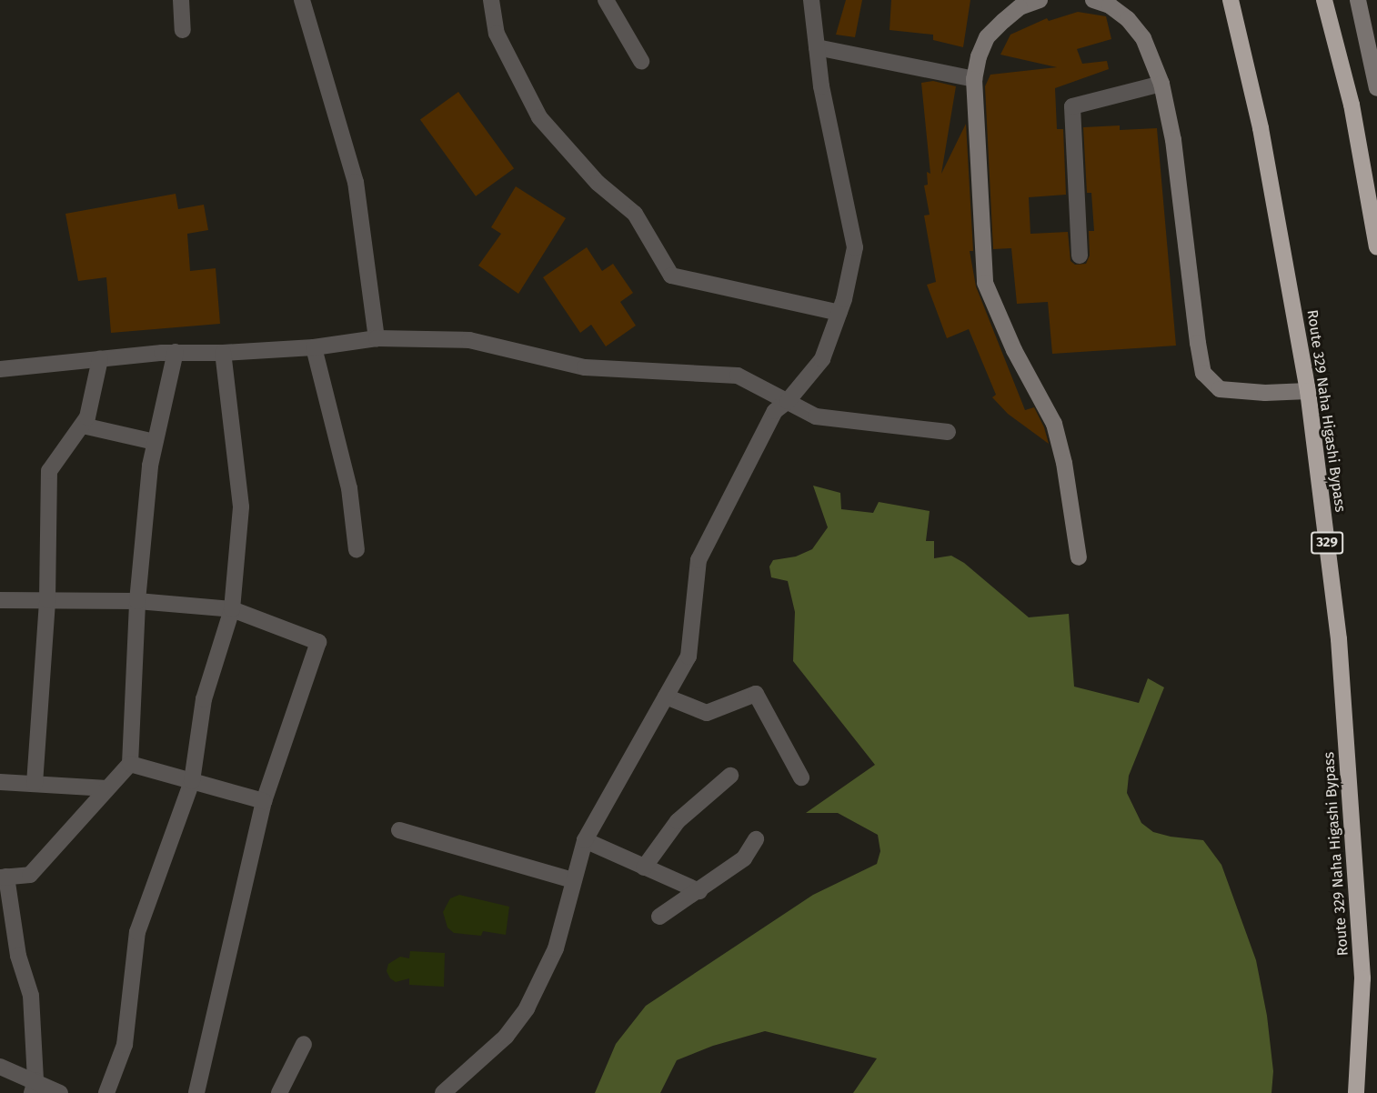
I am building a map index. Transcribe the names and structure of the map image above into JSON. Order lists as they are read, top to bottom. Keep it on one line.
{"streets":{"highway":["Route 329 Naha Higashi Bypass","329"]}}
